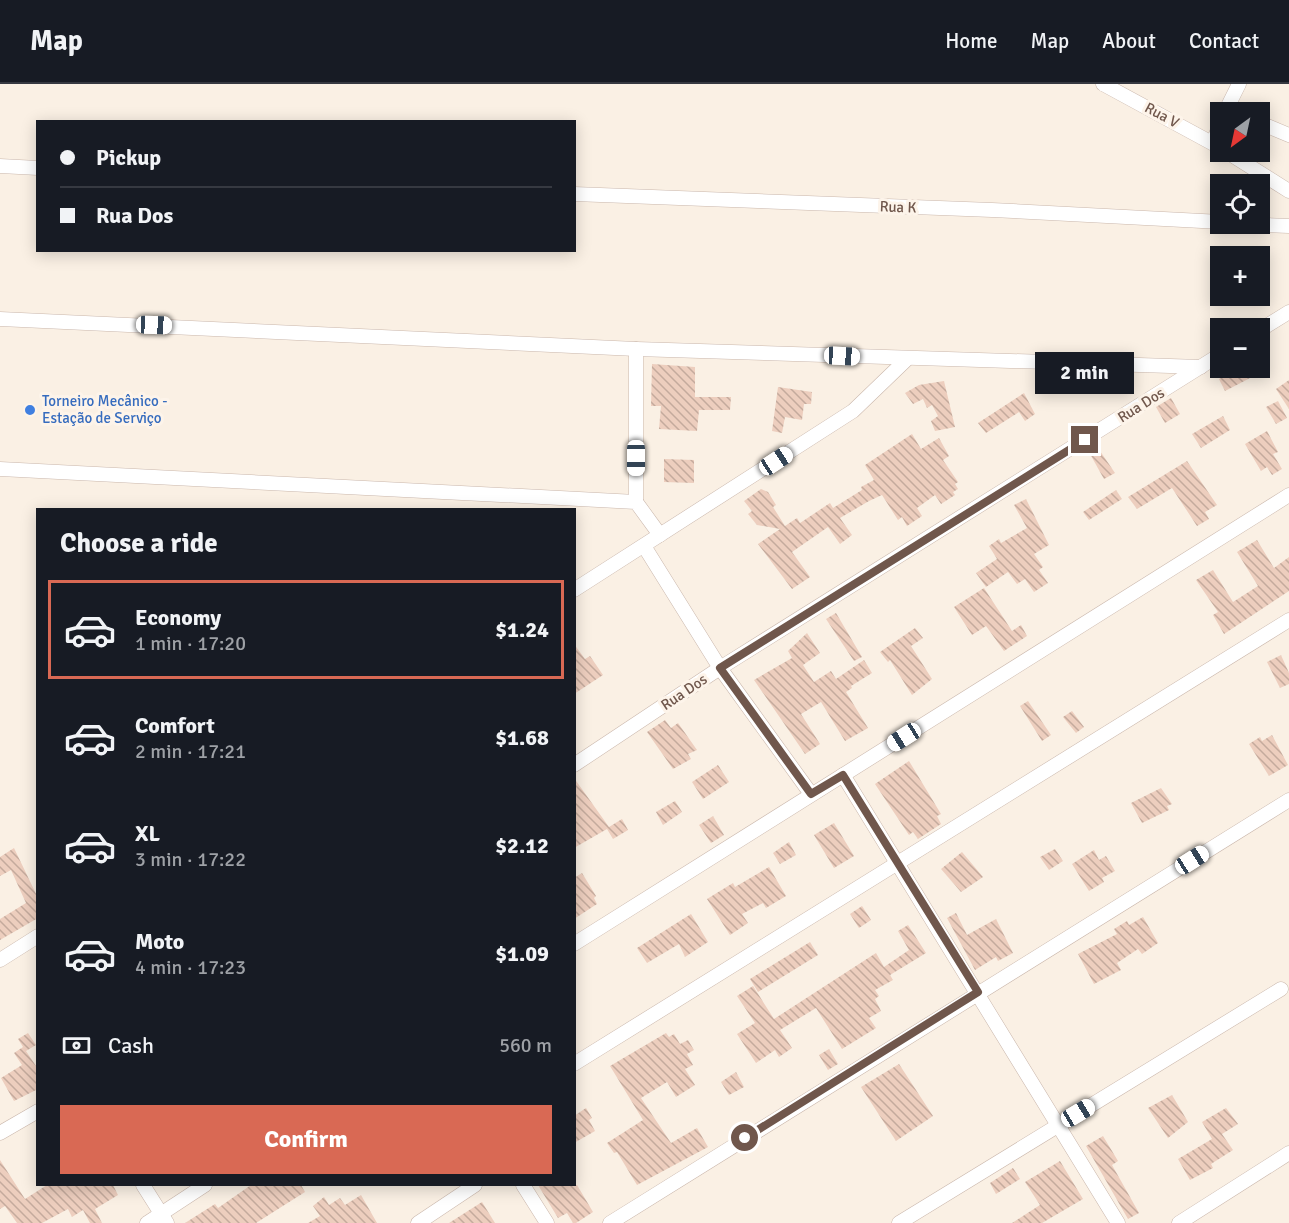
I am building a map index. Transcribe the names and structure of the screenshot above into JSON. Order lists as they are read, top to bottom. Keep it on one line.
{"streets":{"street":["Rua V","Rua K","Rua Dos"]},"places":["Torneiro Mecânico - Estação de Serviço"],"north":"bottom left","page":{"header":"Map","nav":["Home","Map","About","Contact"],"map_buttons":["+","−"],"banner":["Pickup","Rua Dos"],"bubble":"2 min","heading":"Choose a ride","list":[{"name":"Economy","note":"1 min · 17:20","value":"$1.24"},{"name":"Comfort","note":"2 min · 17:21","value":"$1.68"},{"name":"XL","note":"3 min · 17:22","value":"$2.12"},{"name":"Moto","note":"4 min · 17:23","value":"$1.09"}],"pay":["Cash","560 m"],"buttons":"Confirm"}}
